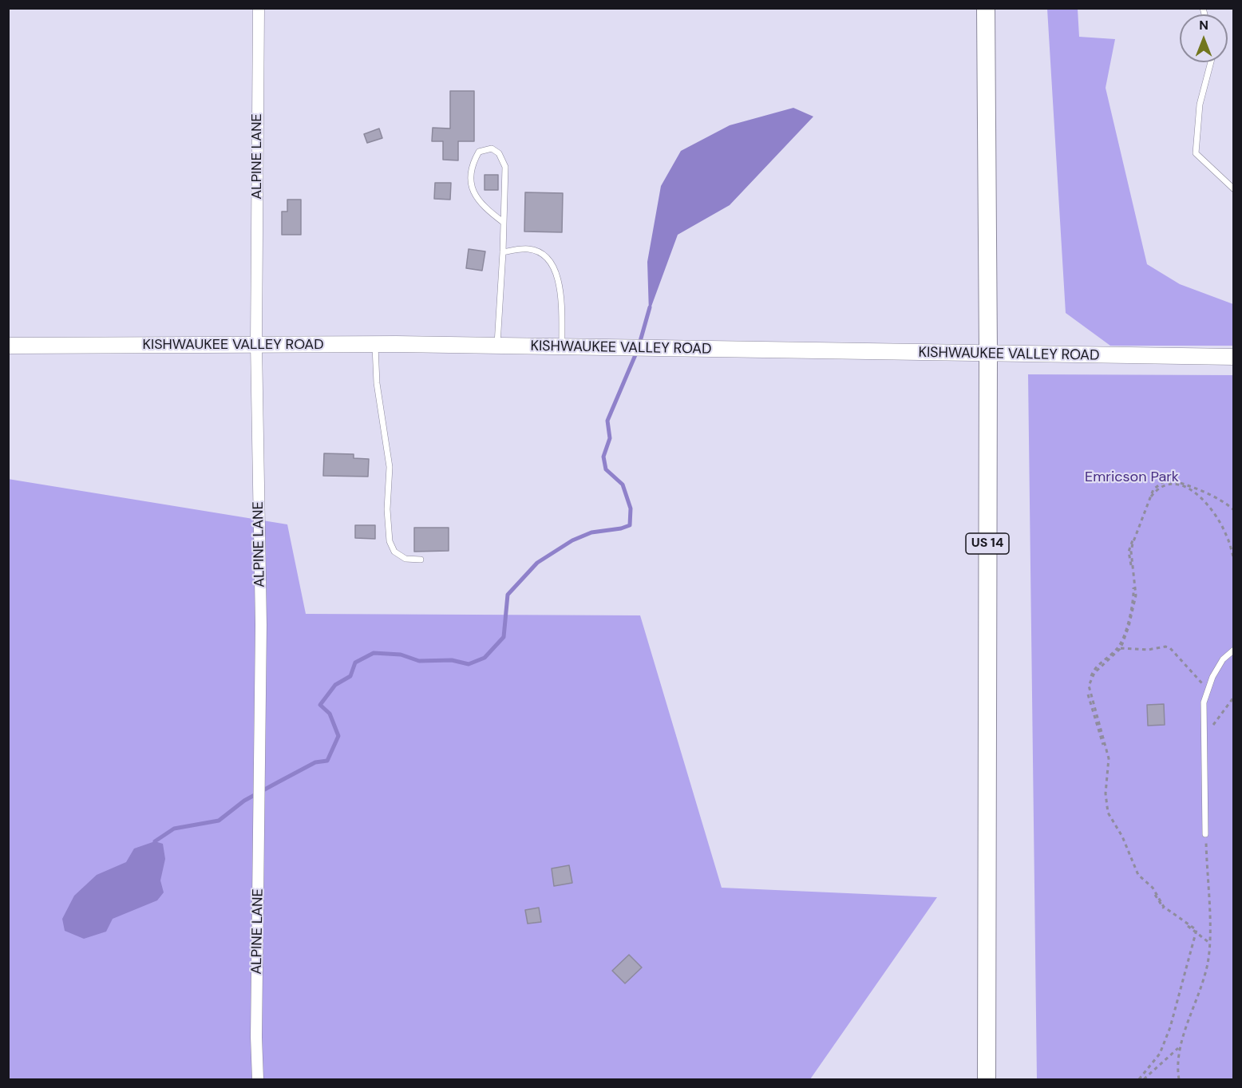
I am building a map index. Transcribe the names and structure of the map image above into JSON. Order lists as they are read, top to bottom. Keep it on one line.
{"streets":{"main road":["US 14"],"street":["ALPINE LANE","KISHWAUKEE VALLEY ROAD"]},"crossings":[["ALPINE LANE","KISHWAUKEE VALLEY ROAD"],["KISHWAUKEE VALLEY ROAD","US 14"]],"parks":["Emricson Park"],"north":"top"}
